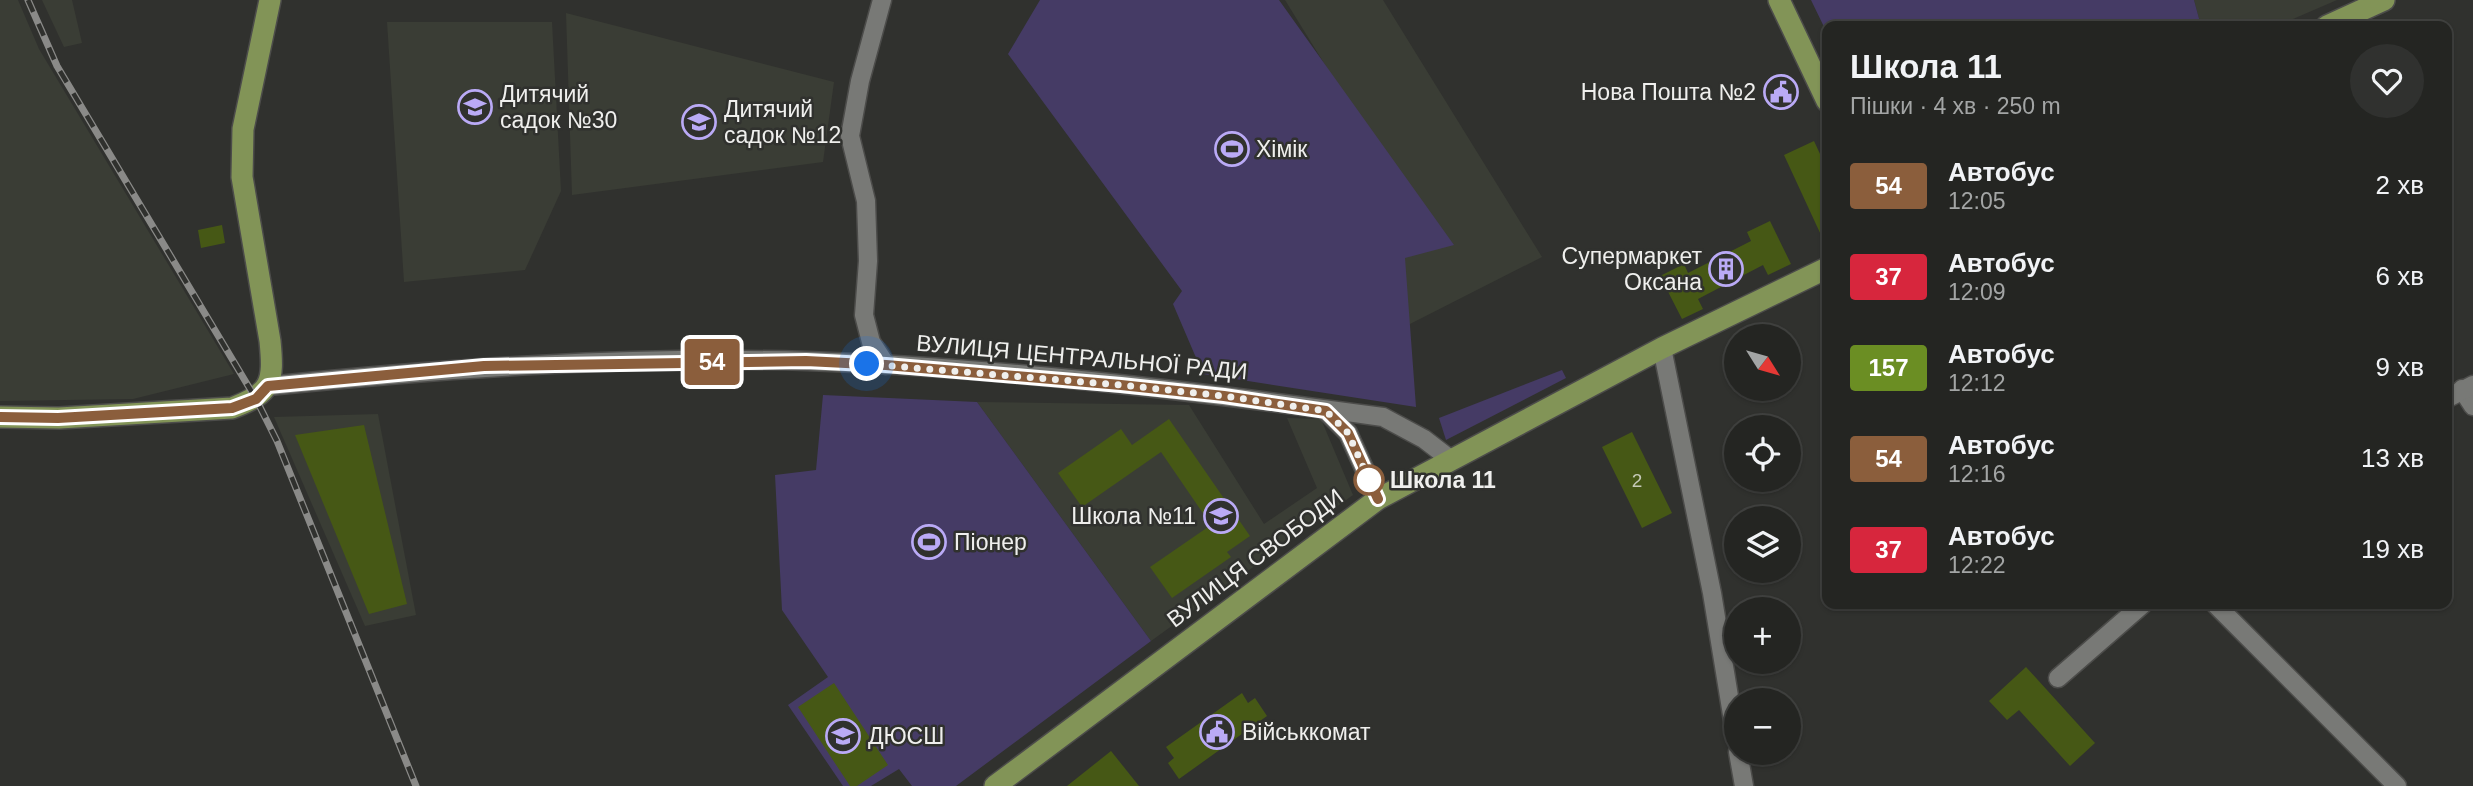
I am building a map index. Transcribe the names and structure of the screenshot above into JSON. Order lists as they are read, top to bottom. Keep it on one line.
{"streets":{"main road":["ВУЛИЦЯ ЦЕНТРАЛЬНОЇ РАДИ","ВУЛИЦЯ СВОБОДИ"]},"crossings":[["ВУЛИЦЯ ЦЕНТРАЛЬНОЇ РАДИ","ВУЛИЦЯ СВОБОДИ"]],"places":{"public building":["Нова Пошта №2","Військкомат"],"school or university":["Дитячий садок №30","Дитячий садок №12","Школа №11","ДЮСШ"],"sports":["Хімік","Піонер"],"building":["Супермаркет Оксана"],"other":["Школа 11"]},"lines":["bus line 54"],"house_numbers":["2"],"north":"bottom right","page":{"on_map":"54","heading":["Школа 11","Пішки · 4 хв · 250 m"],"list":[{"mark":"54","name":"Автобус","note":"12:05","value":"2 хв"},{"mark":"37","name":"Автобус","note":"12:09","value":"6 хв"},{"mark":"157","name":"Автобус","note":"12:12","value":"9 хв"},{"mark":"54","name":"Автобус","note":"12:16","value":"13 хв"},{"mark":"37","name":"Автобус","note":"12:22","value":"19 хв"}],"map_buttons":["+","−"]}}
